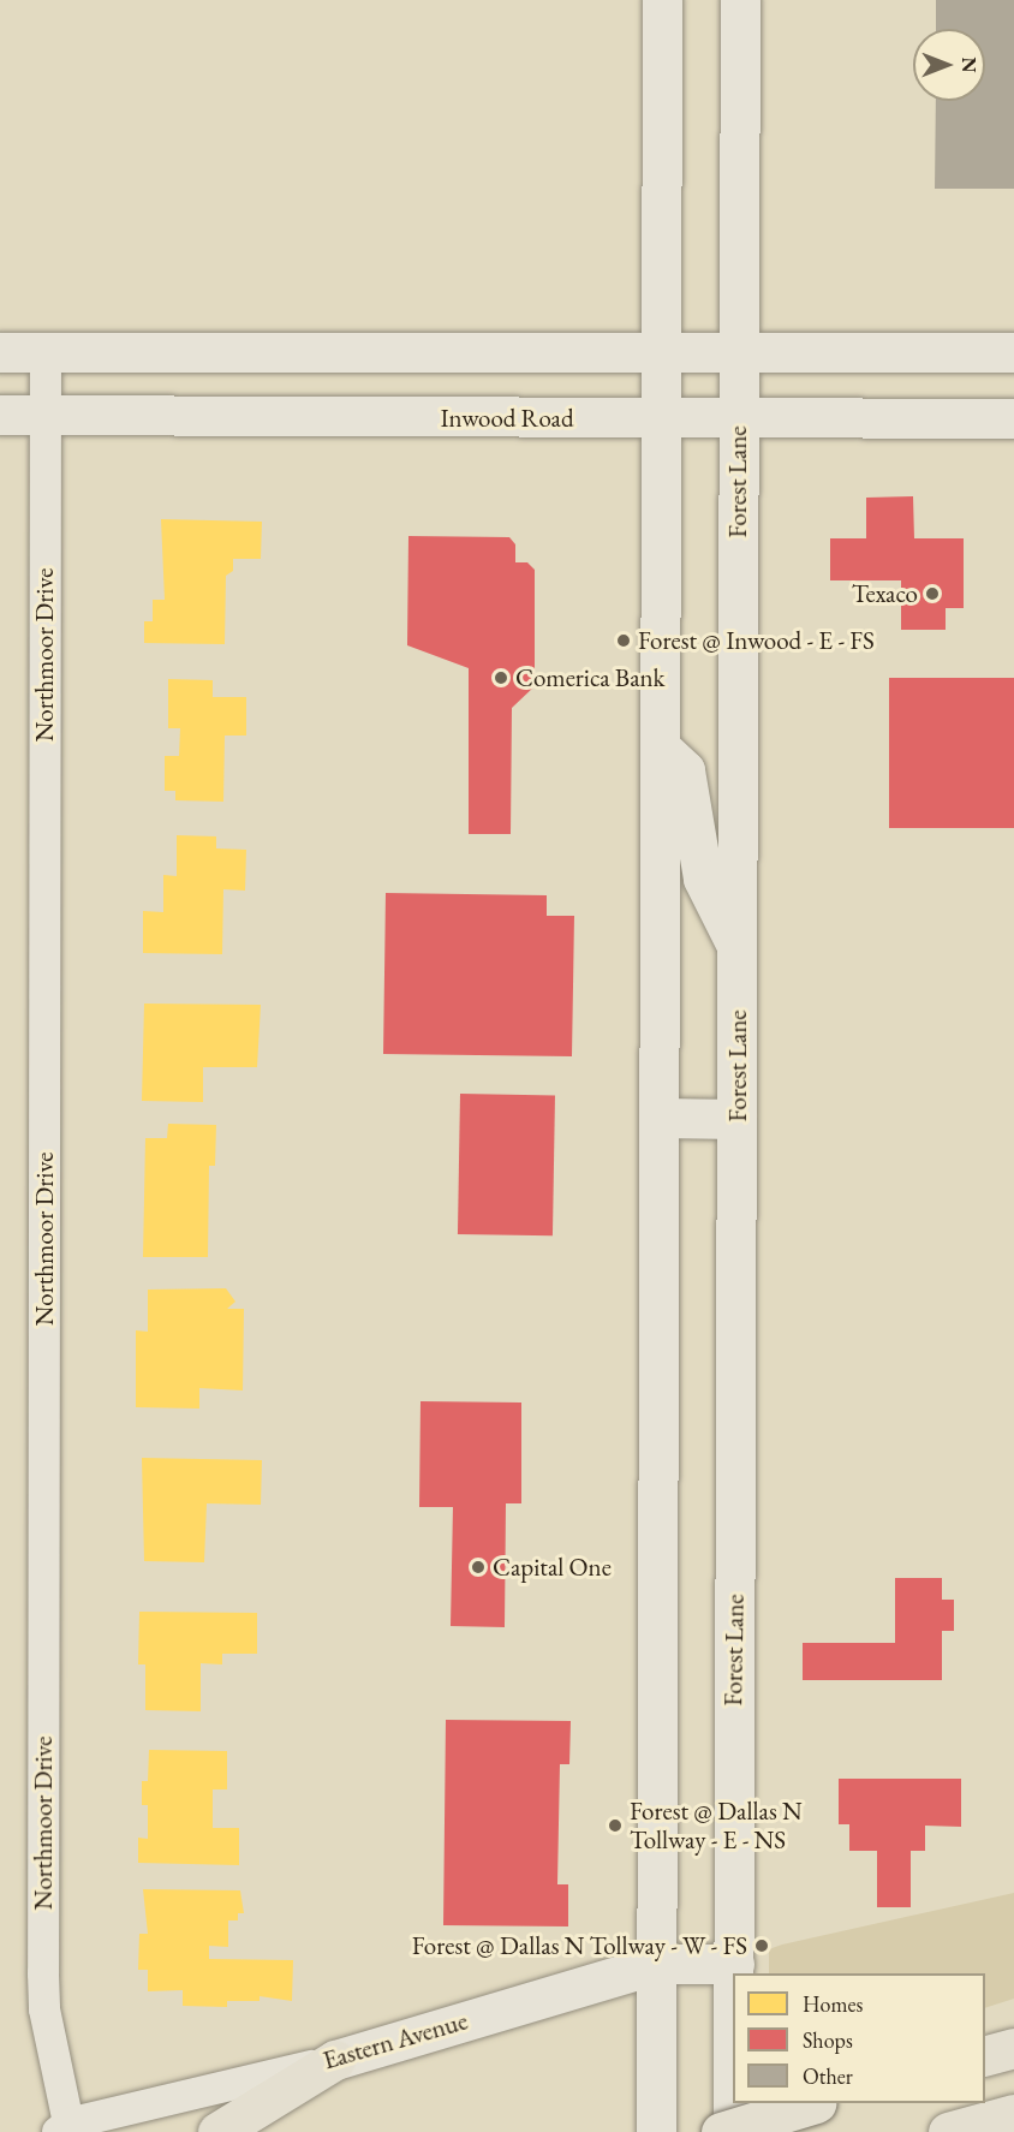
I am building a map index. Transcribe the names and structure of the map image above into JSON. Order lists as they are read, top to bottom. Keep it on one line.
{"streets":{"main road":["Inwood Road","Forest Lane","Eastern Avenue"],"street":["Northmoor Drive"]},"crossings":[["Inwood Road","Forest Lane"],["Inwood Road","Northmoor Drive"],["Forest Lane","Eastern Avenue"],["Northmoor Drive","Eastern Avenue"]],"places":["Texaco","Forest @ Inwood - E - FS","Comerica Bank","Capital One","Forest @ Dallas N Tollway - E - NS","Forest @ Dallas N Tollway - W - FS"],"legend":["Homes","Shops","Other"],"north":"right"}
